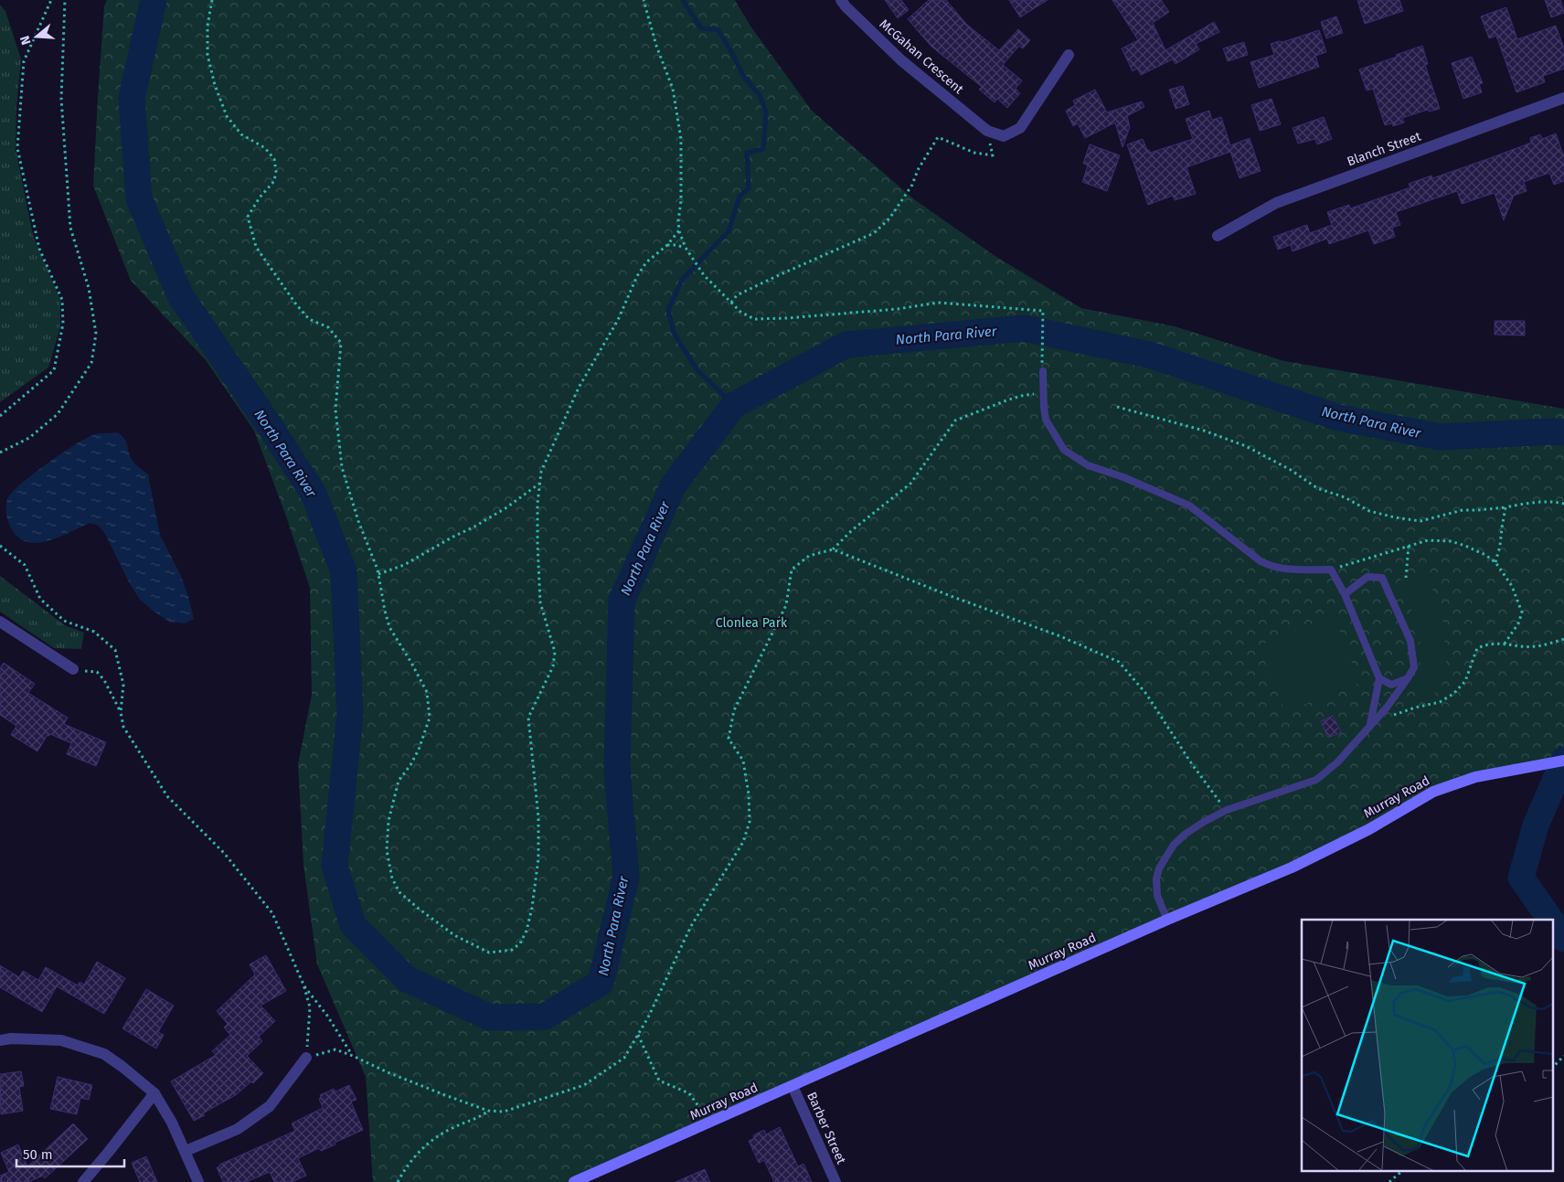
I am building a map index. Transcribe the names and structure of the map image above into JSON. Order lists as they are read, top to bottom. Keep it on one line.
{"streets":{"street":["McGahan Crescent","Blanch Street","Murray Road","Barber Street"]},"crossings":[["Murray Road","Barber Street"]],"water":["North Para River"],"parks":["Clonlea Park"],"scale_bar":"50 m","north":"left"}
